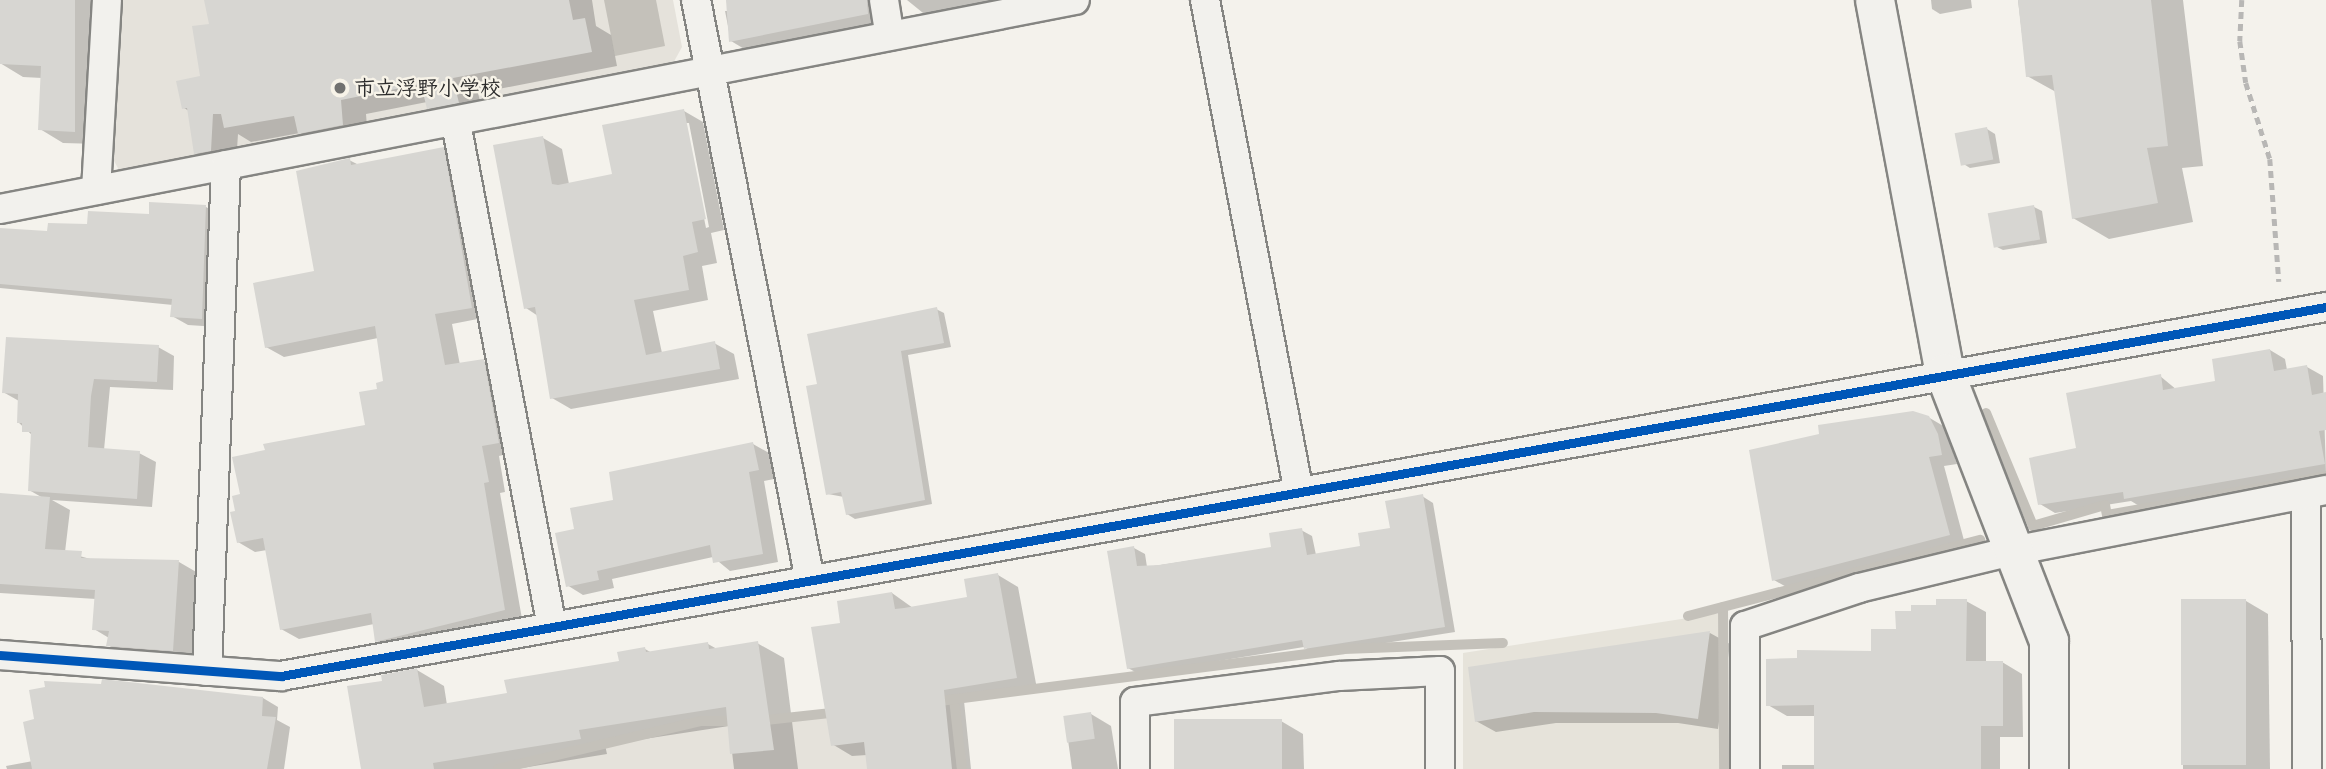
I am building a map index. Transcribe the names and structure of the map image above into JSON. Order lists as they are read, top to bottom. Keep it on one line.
{"places":["市立浮野小学校"]}
